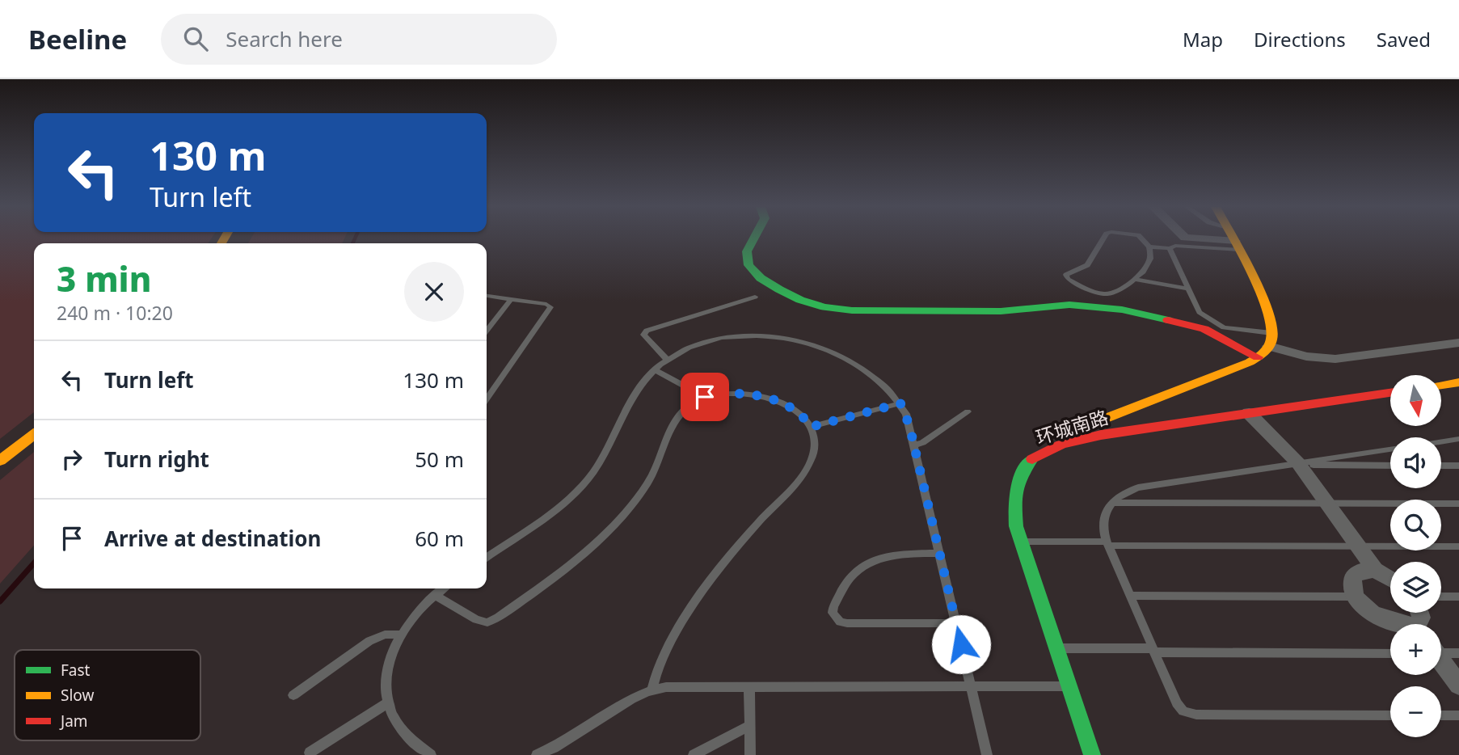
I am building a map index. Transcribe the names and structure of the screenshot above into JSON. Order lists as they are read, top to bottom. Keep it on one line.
{"streets":{"main road":["环城南路"]},"legend":["Fast","Slow","Jam"],"north":"bottom","page":{"header":"Beeline","search":"Search here","nav":["Map","Directions","Saved"],"turn":["130 m","Turn left"],"heading":["3 min","240 m · 10:20"],"list":[{"name":"Turn left","value":"130 m"},{"name":"Turn right","value":"50 m"},{"name":"Arrive at destination","value":"60 m"}],"map_buttons":["+","−"]}}
